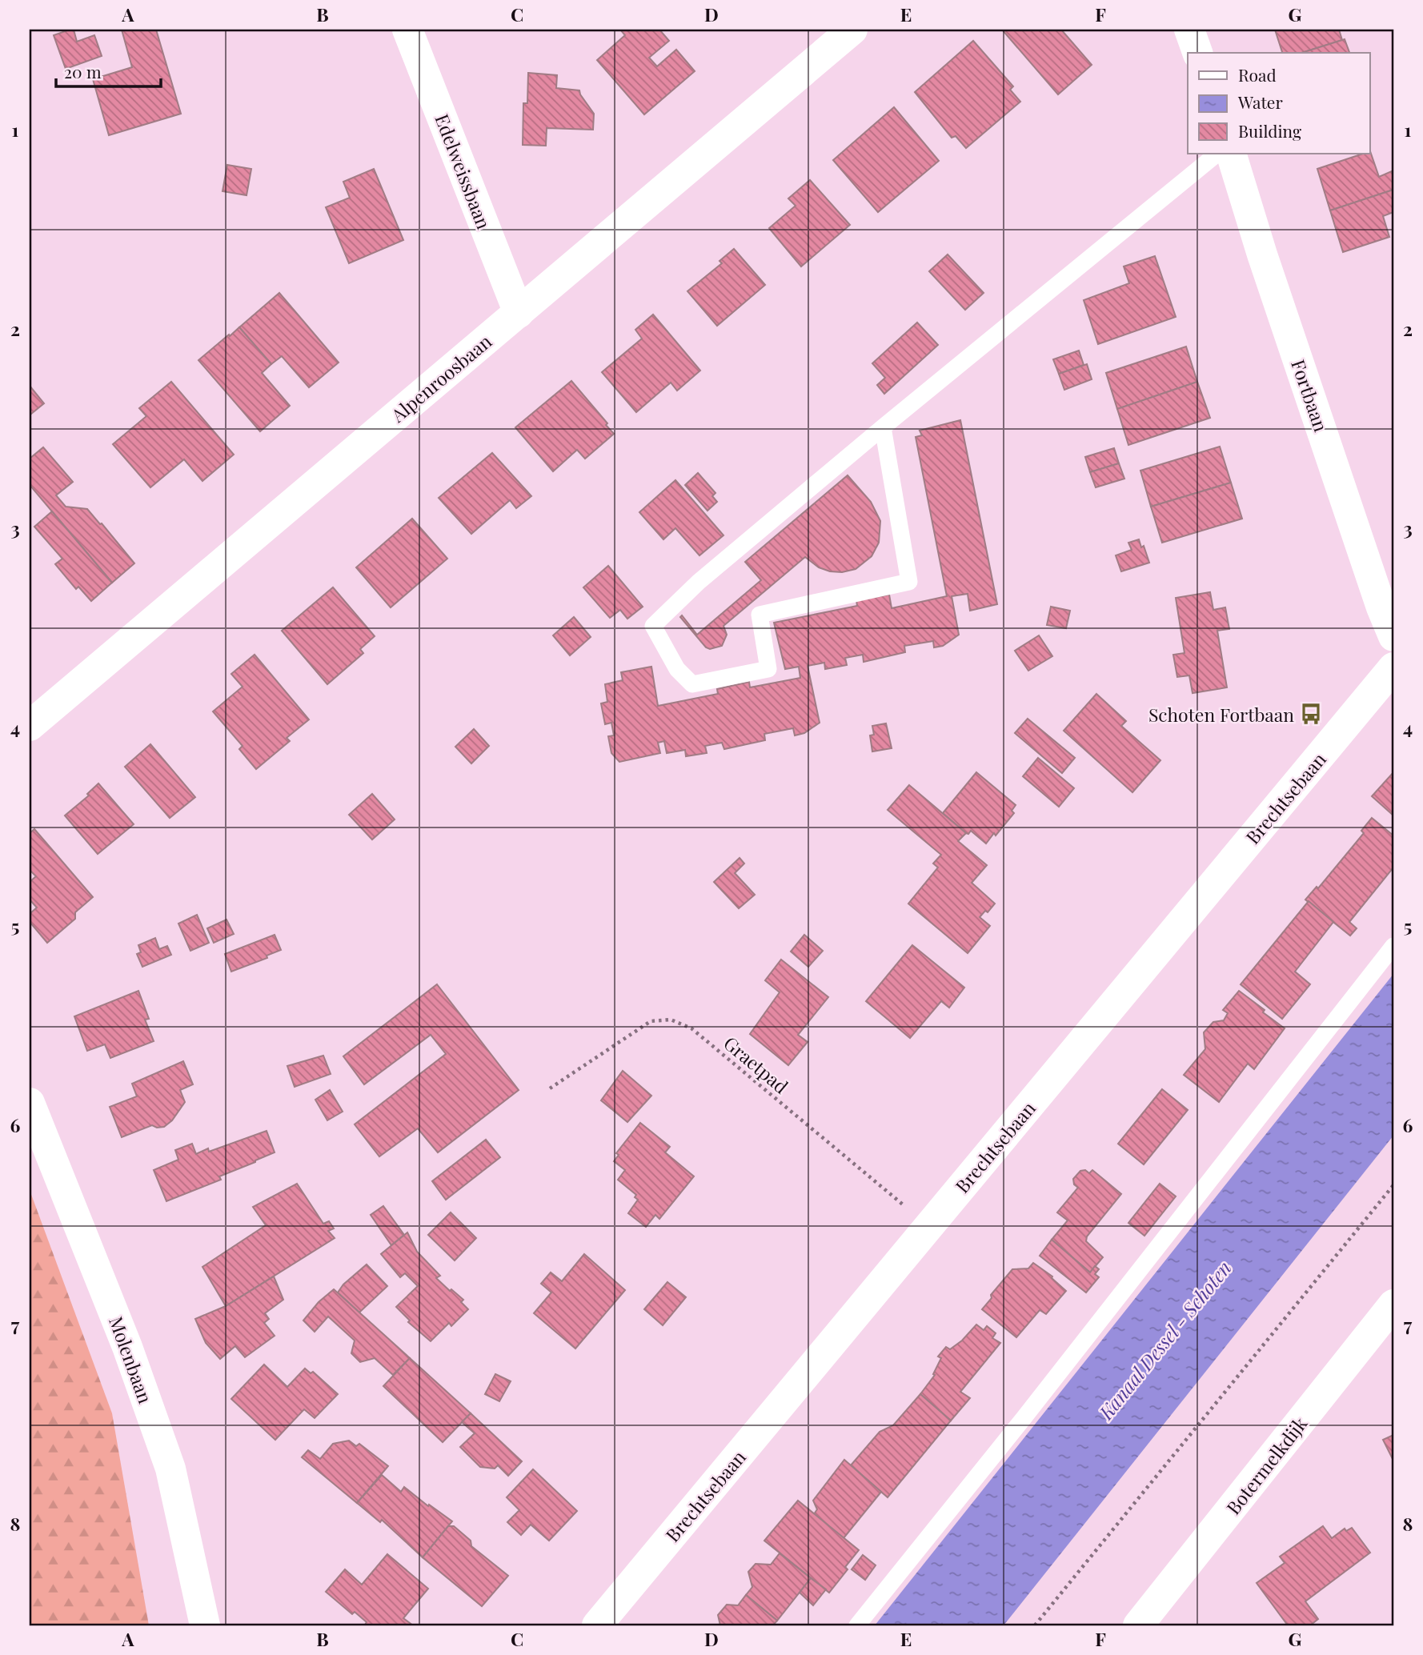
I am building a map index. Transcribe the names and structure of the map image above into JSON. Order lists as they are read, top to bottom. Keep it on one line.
{"streets":{"street":["Edelweissbaan","Alpenroosbaan","Fortbaan","Brechtsebaan","Molenbaan","Botermelkdijk"],"path":["Graetpad"]},"crossings":[["Edelweissbaan","Alpenroosbaan"],["Brechtsebaan","Graetpad"]],"water":["Kanaal Dessel - Schoten"],"places":{"bus stop":["Schoten Fortbaan"]},"legend":["Road","Water","Building"],"scale_bar":"20 m","grid":{"columns":["A","B","C","D","E","F","G"],"rows":["1","2","3","4","5","6","7","8"]}}
